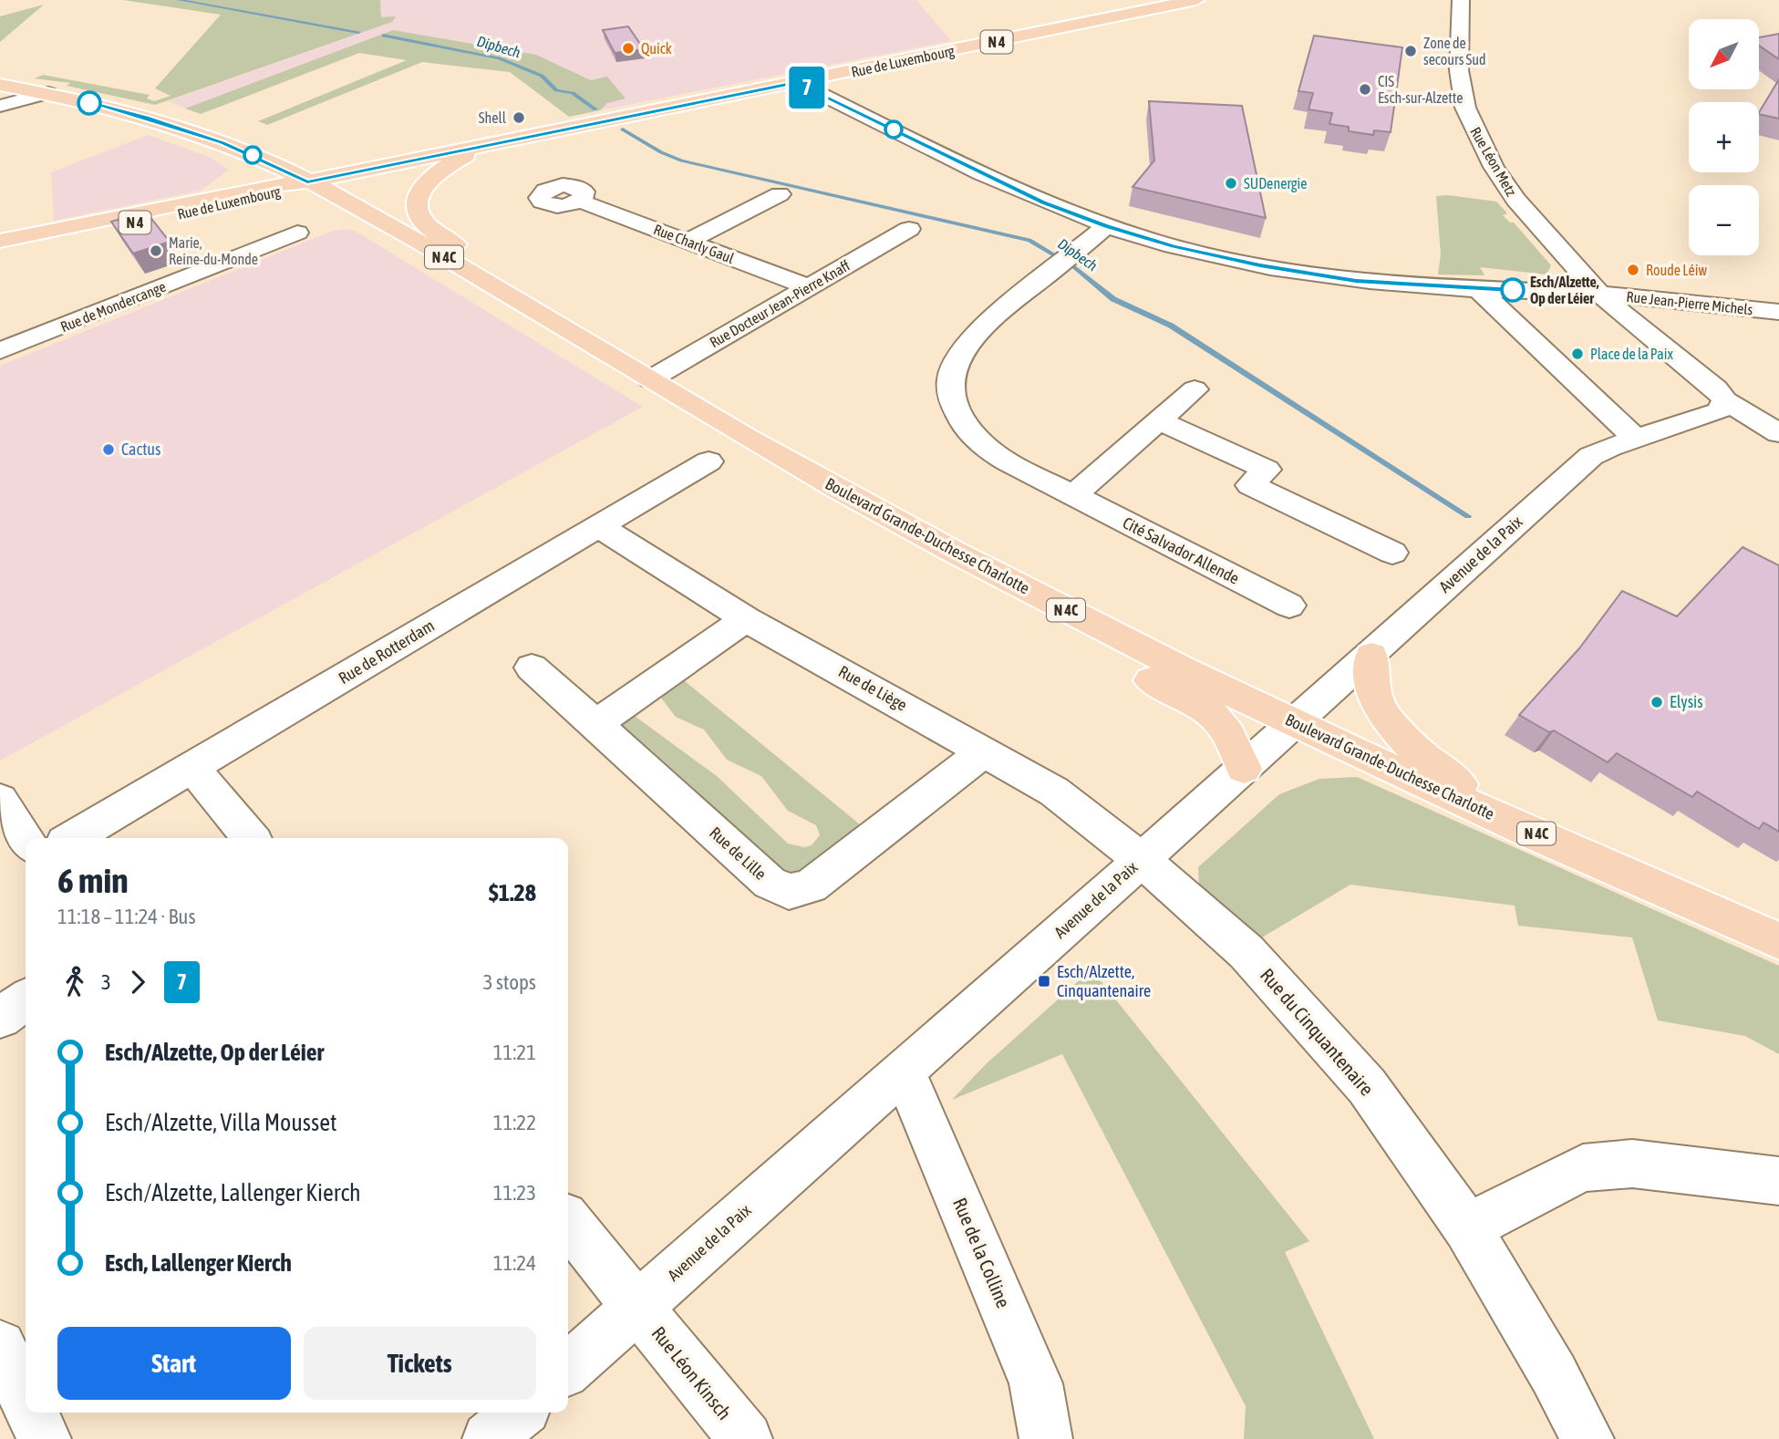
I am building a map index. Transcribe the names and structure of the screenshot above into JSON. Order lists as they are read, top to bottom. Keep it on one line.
{"streets":{"main road":["N 4","Rue de Luxembourg","N 4C","Boulevard Grande-Duchesse Charlotte"],"street":["Rue Léon Metz","Rue Charly Gaul","Rue Jean-Pierre Michels","Rue Docteur Jean-Pierre Knaff","Rue de Mondercange","Cité Salvador Allende","Avenue de la Paix","Rue de Rotterdam","Rue de Liège","Rue de Lille","Rue du Cinquantenaire","Rue de la Colline","Rue Léon Kinsch"]},"crossings":[["Rue de Luxembourg","Rue Jean-Pierre Michels"],["Rue de Luxembourg","Boulevard Grande-Duchesse Charlotte"],["Rue Léon Metz","Rue Jean-Pierre Michels"],["Rue Charly Gaul","Rue Docteur Jean-Pierre Knaff"],["N 4C","Boulevard Grande-Duchesse Charlotte"],["N 4C","Avenue de la Paix"],["Rue Jean-Pierre Michels","Cité Salvador Allende"],["Rue Docteur Jean-Pierre Knaff","Boulevard Grande-Duchesse Charlotte"],["Boulevard Grande-Duchesse Charlotte","Avenue de la Paix"],["Avenue de la Paix","Rue de Liège"],["Avenue de la Paix","Rue du Cinquantenaire"],["Avenue de la Paix","Rue de la Colline"],["Avenue de la Paix","Rue Léon Kinsch"],["Rue de Rotterdam","Rue de Liège"],["Rue de Liège","Rue de Lille"],["Rue de Liège","Rue du Cinquantenaire"]],"water":["Dipbech"],"places":{"other":["Quick","Zone de secours Sud","CIS Esch-sur-Alzette","Shell","SUDenergie","Marie, Reine-du-Monde","Roude Léiw","Esch/Alzette, Op der Léier","Place de la Paix","Cactus","Elysis"],"transit":["Esch/Alzette, Cinquantenaire"]},"lines":["bus line 7"],"north":"bottom left","page":{"on_map":"7","map_buttons":["+","−"],"heading":["6 min","11:18 – 11:24 · Bus","$1.28"],"legs":["3","7","3 stops"],"list":[{"name":"Esch/Alzette, Op der Léier","value":"11:21"},{"name":"Esch/Alzette, Villa Mousset","value":"11:22"},{"name":"Esch/Alzette, Lallenger Kierch","value":"11:23"},{"name":"Esch, Lallenger Kierch","value":"11:24"}],"buttons":["Start","Tickets"]}}
